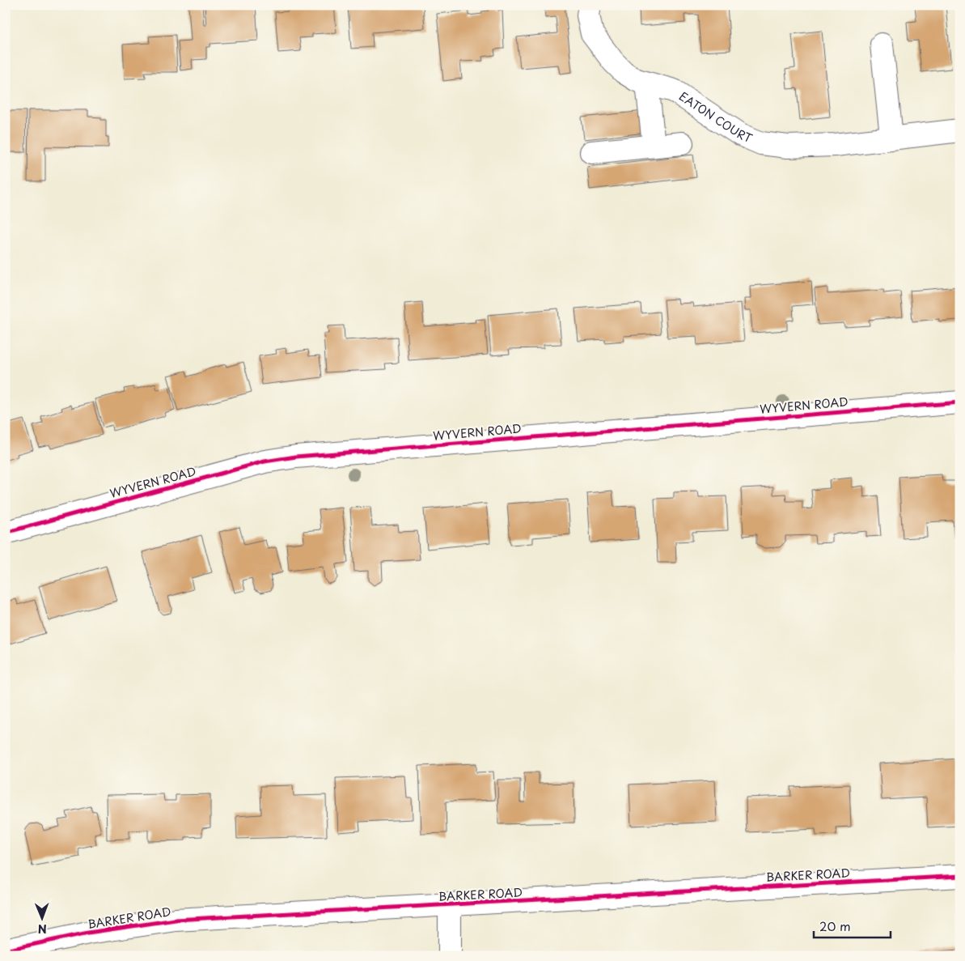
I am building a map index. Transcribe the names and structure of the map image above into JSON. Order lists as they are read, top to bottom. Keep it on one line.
{"streets":{"street":["EATON COURT","WYVERN ROAD","BARKER ROAD"]},"scale_bar":"20 m","north":"bottom"}
